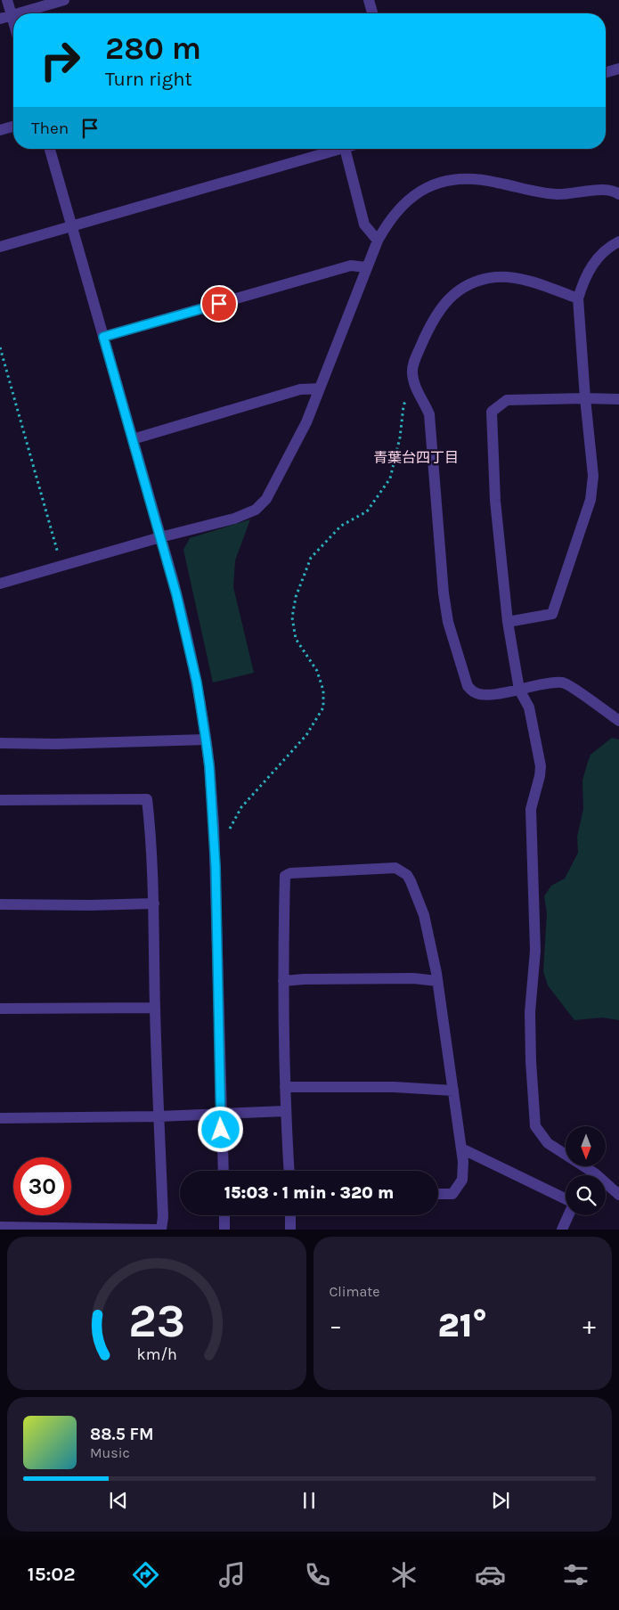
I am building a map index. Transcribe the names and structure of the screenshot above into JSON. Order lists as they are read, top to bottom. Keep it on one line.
{"districts":["青葉台四丁目"],"north":"bottom","page":{"turn":["280 m","Turn right"],"then":"Then","limit":"30","trip":"15:03 · 1 min · 320 m","tile":"Climate","heat":["−","21°","+"],"song":["88.5 FM","Music"],"tabs":"15:02","gauge":["23","km/h"]}}
